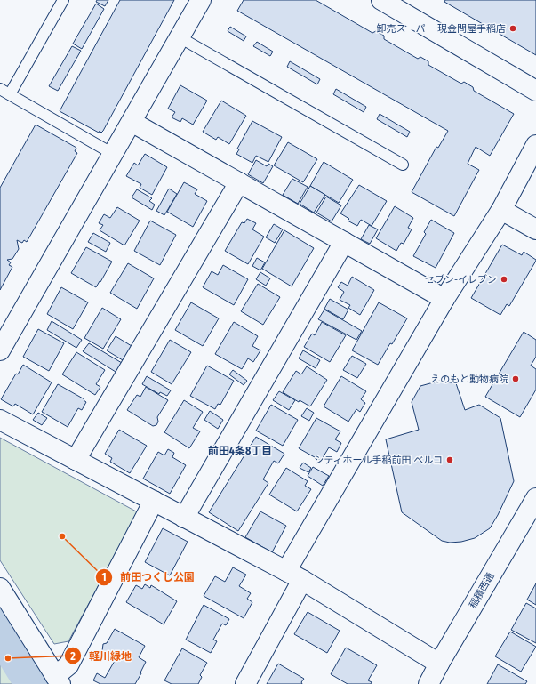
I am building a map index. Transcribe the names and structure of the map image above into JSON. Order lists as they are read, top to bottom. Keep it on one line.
{"streets":{"street":["稲積西通"]},"districts":["前田4条8丁目"],"places":["卸売スーパー 現金問屋手稲店","セブン-イレブン","えのもと動物病院","シティホール手稲前田 ベルコ","前田つくし公園","軽川緑地"]}
